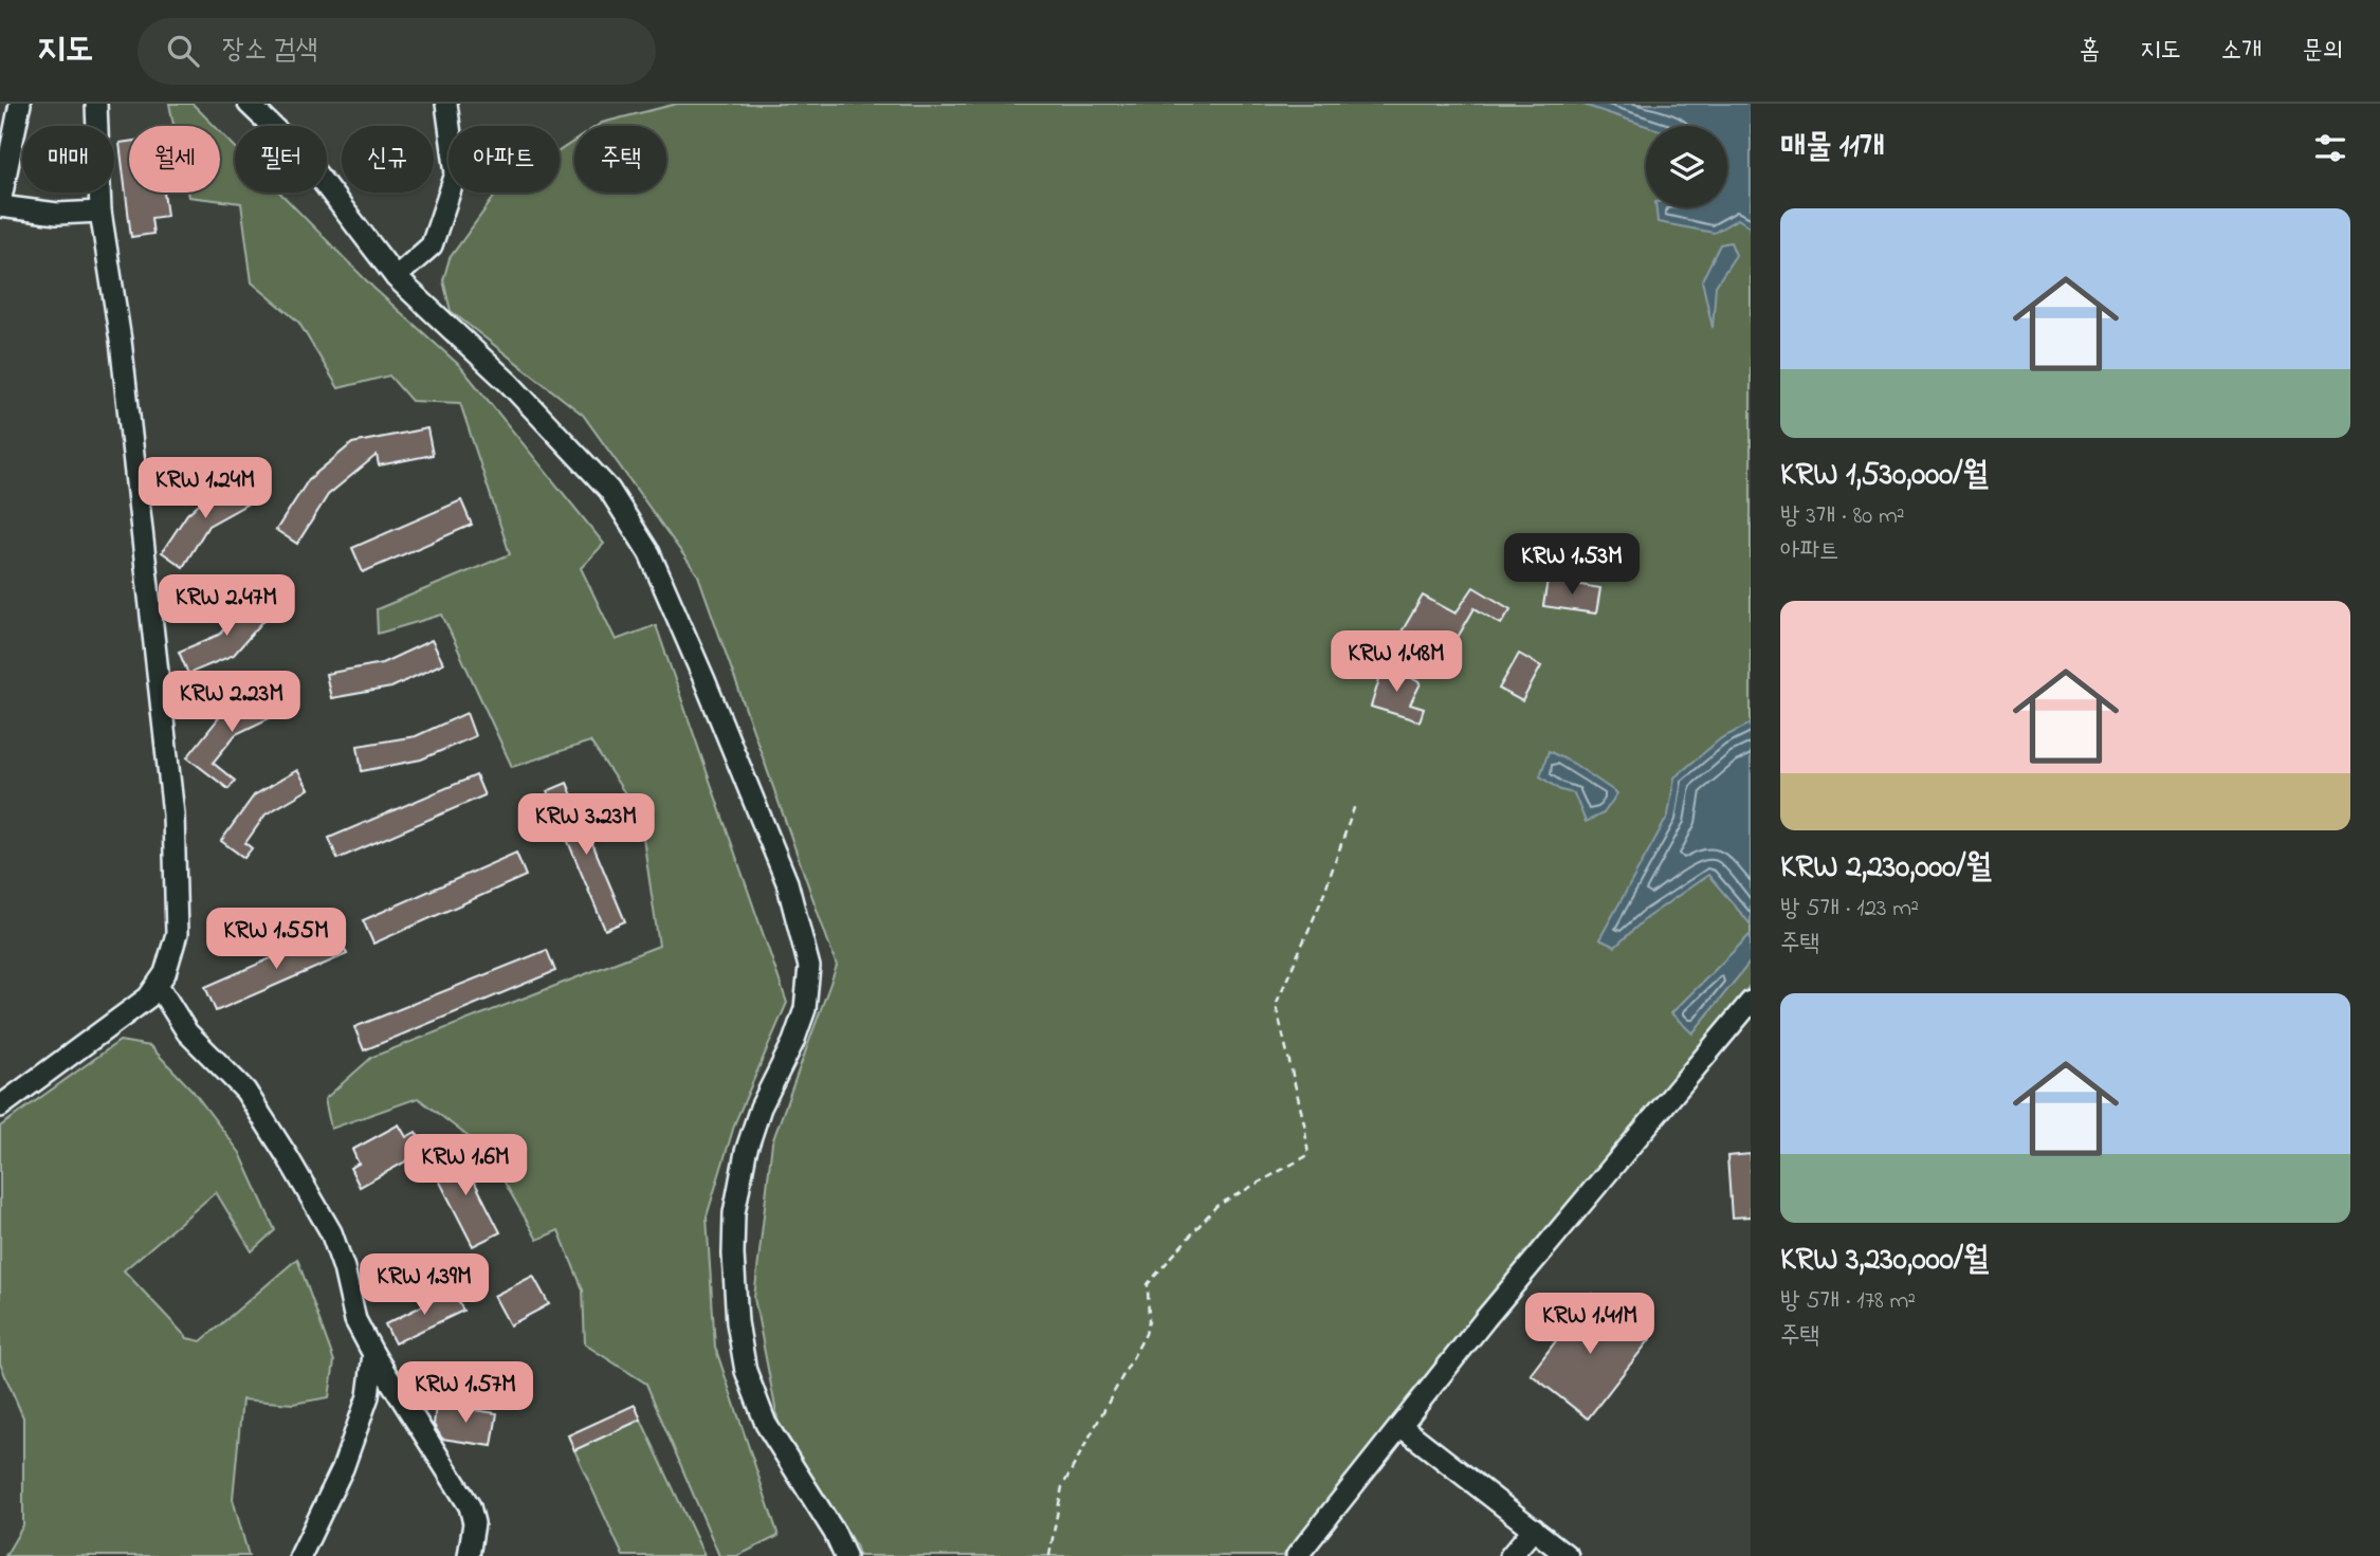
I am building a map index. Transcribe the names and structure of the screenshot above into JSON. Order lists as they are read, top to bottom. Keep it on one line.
{"page":{"header":"지도","search":"장소 검색","nav":["홈","지도","소개","문의"],"heading":"매물 11개","chip":["매매","월세","필터","신규","아파트","주택"],"list":[{"name":"KRW 1,530,000/월","note":"방 3개 · 80 m² · 아파트"},{"name":"KRW 2,230,000/월","note":"방 5개 · 123 m² · 주택"},{"name":"KRW 3,230,000/월","note":"방 5개 · 178 m² · 주택"}],"price":["KRW 1.24M","KRW 1.53M","KRW 2.47M","KRW 1.48M","KRW 2.23M","KRW 3.23M","KRW 1.55M","KRW 1.6M","KRW 1.39M","KRW 1.41M","KRW 1.57M"]}}
